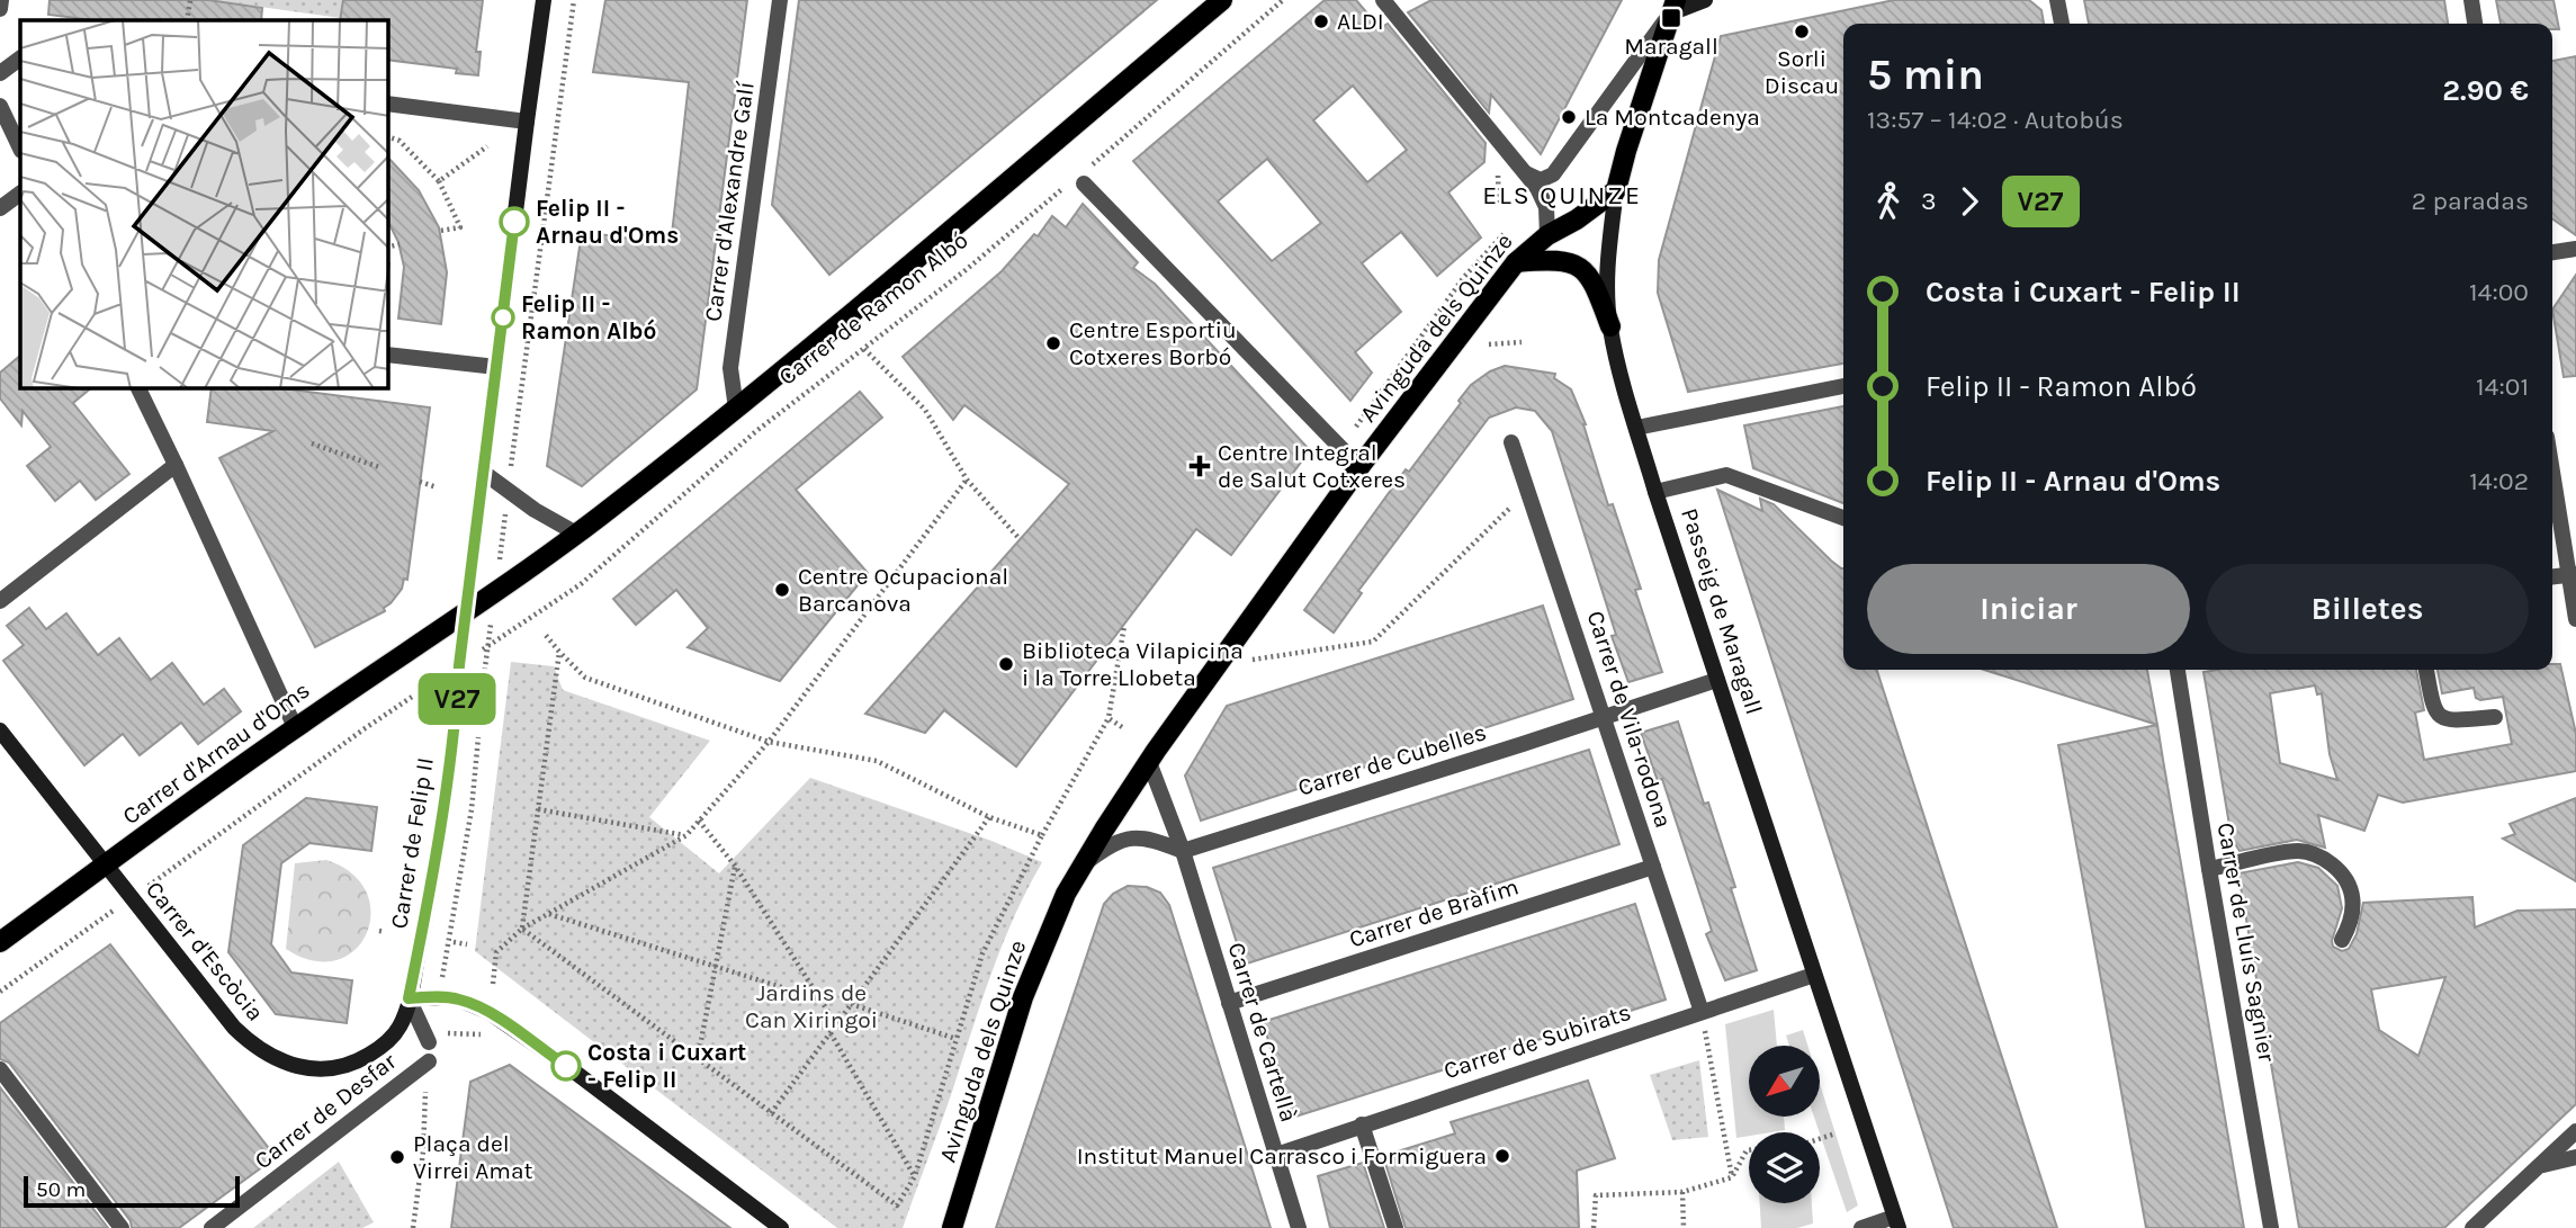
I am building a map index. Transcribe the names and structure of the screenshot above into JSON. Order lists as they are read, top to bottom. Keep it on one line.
{"streets":{"main road":["Carrer de Ramon Albó","Avinguda dels Quinze","Passeig de Maragall","Carrer d'Arnau d'Oms"],"street":["Carrer d'Alexandre Galí","Carrer de Vila-rodona","Carrer de Cubelles","Carrer de Felip II","Carrer de Bràfim","Carrer de Lluís Sagnier","Carrer d'Escòcia","Carrer de Cartellà","Carrer de Subirats","Carrer de Desfar"]},"crossings":[["Carrer d'Alexandre Galí","Carrer de Ramon Albó"],["Carrer de Ramon Albó","Carrer d'Arnau d'Oms"],["Carrer de Ramon Albó","Carrer de Felip II"],["Avinguda dels Quinze","Passeig de Maragall"],["Avinguda dels Quinze","Carrer de Cartellà"],["Passeig de Maragall","Carrer de Cubelles"],["Passeig de Maragall","Carrer de Subirats"],["Carrer de Vila-rodona","Carrer de Cubelles"],["Carrer de Vila-rodona","Carrer de Bràfim"],["Carrer de Vila-rodona","Carrer de Subirats"],["Carrer d'Arnau d'Oms","Carrer de Felip II"],["Carrer d'Arnau d'Oms","Carrer d'Escòcia"],["Carrer de Cubelles","Carrer de Cartellà"],["Carrer de Felip II","Carrer d'Escòcia"],["Carrer de Bràfim","Carrer de Cartellà"],["Carrer de Cartellà","Carrer de Subirats"]],"districts":["ELS QUINZE"],"parks":["Jardins de Can Xiringoi"],"places":{"transit":["Maragall"],"other":["ALDI","Sorli Discau","La Montcadenya","Felip II - Arnau d'Oms","Felip II - Ramon Albó","Centre Esportiu Cotxeres Borbó","Centre Ocupacional Barcanova","Biblioteca Vilapicina i la Torre Llobeta","Costa i Cuxart - Felip II","Institut Manuel Carrasco i Formiguera","Plaça del Virrei Amat"],"health":["Centre Integral de Salut Cotxeres"]},"lines":["bus line V27"],"scale_bar":"50 m","north":"bottom left","page":{"on_map":"V27","heading":["5 min","13:57 – 14:02 · Autobús","2.90 €"],"legs":["3","V27","2 paradas"],"list":[{"name":"Costa i Cuxart - Felip II","value":"14:00"},{"name":"Felip II - Ramon Albó","value":"14:01"},{"name":"Felip II - Arnau d'Oms","value":"14:02"}],"buttons":["Iniciar","Billetes"],"scale":"50 m"}}
